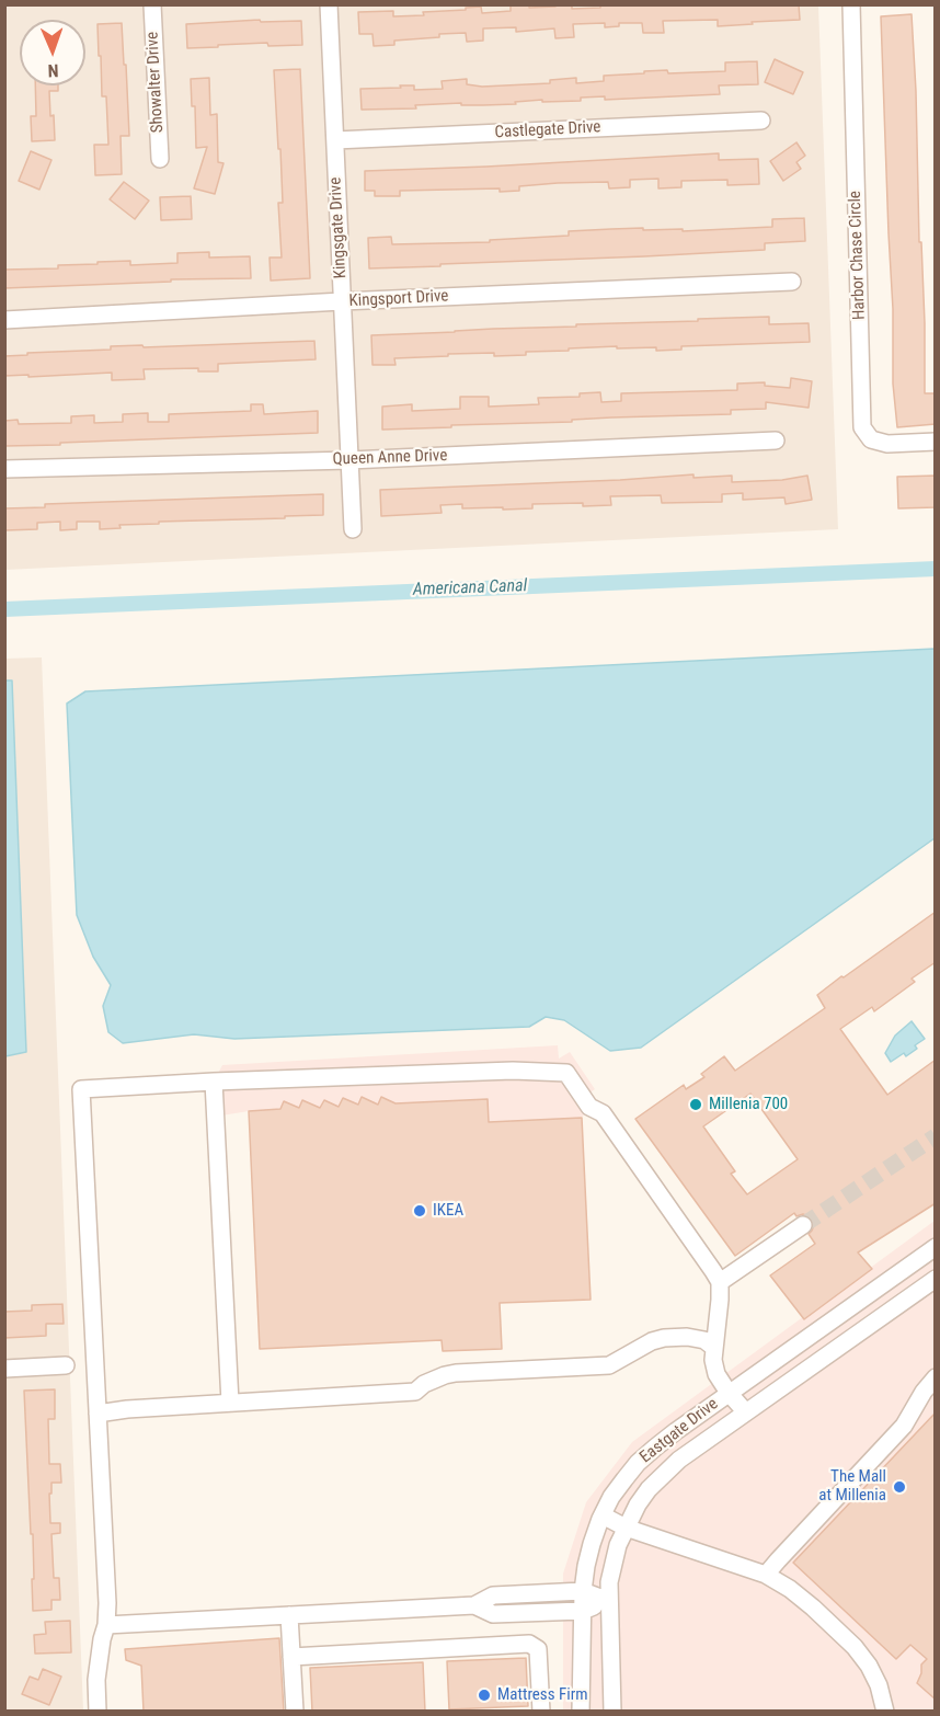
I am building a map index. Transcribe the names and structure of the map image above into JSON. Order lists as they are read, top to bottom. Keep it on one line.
{"streets":{"street":["Showalter Drive","Castlegate Drive","Kingsgate Drive","Harbor Chase Circle","Kingsport Drive","Queen Anne Drive","Eastgate Drive"]},"crossings":[["Castlegate Drive","Kingsgate Drive"],["Kingsgate Drive","Kingsport Drive"],["Kingsgate Drive","Queen Anne Drive"]],"water":["Americana Canal"],"places":["Millenia 700","IKEA","The Mall at Millenia","Mattress Firm"],"north":"bottom"}
